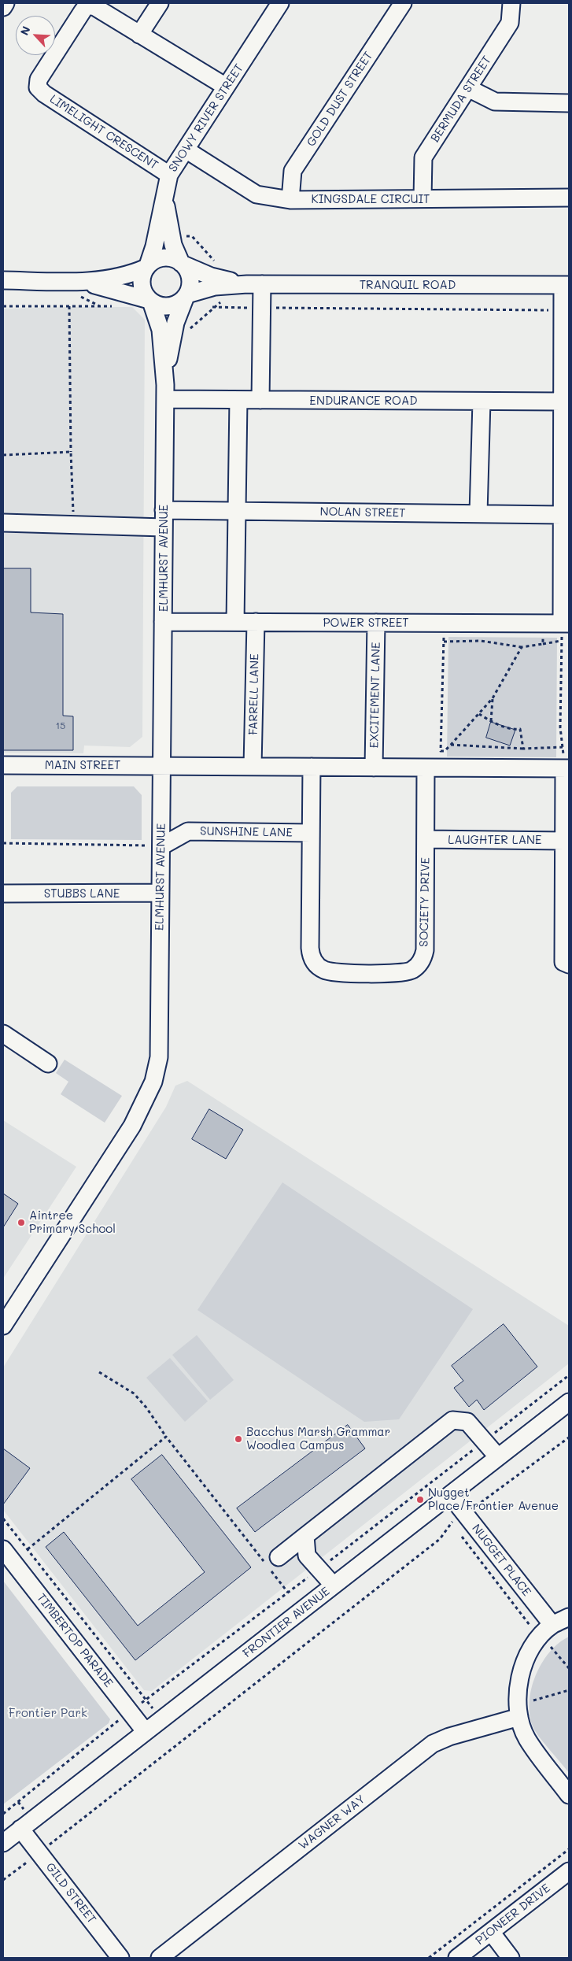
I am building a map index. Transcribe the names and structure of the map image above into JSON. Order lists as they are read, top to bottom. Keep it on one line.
{"streets":{"street":["GOLD DUST STREET","BERMUDA STREET","SNOWY RIVER STREET","LIMELIGHT CRESCENT","KINGSDALE CIRCUIT","TRANQUIL ROAD","ENDURANCE ROAD","NOLAN STREET","ELMHURST AVENUE","POWER STREET","FARRELL LANE","EXCITEMENT LANE","MAIN STREET","SUNSHINE LANE","LAUGHTER LANE","STUBBS LANE","SOCIETY DRIVE","NUGGET PLACE","FRONTIER AVENUE","TIMBERTOP PARADE","WAGNER WAY","GILD STREET","PIONEER DRIVE"]},"crossings":[["GOLD DUST STREET","KINGSDALE CIRCUIT"],["BERMUDA STREET","KINGSDALE CIRCUIT"],["SNOWY RIVER STREET","LIMELIGHT CRESCENT"],["SNOWY RIVER STREET","KINGSDALE CIRCUIT"],["SNOWY RIVER STREET","ELMHURST AVENUE"],["ENDURANCE ROAD","ELMHURST AVENUE"],["NOLAN STREET","ELMHURST AVENUE"],["ELMHURST AVENUE","POWER STREET"],["ELMHURST AVENUE","MAIN STREET"],["ELMHURST AVENUE","SUNSHINE LANE"],["ELMHURST AVENUE","STUBBS LANE"],["POWER STREET","FARRELL LANE"],["POWER STREET","EXCITEMENT LANE"],["FARRELL LANE","MAIN STREET"],["EXCITEMENT LANE","MAIN STREET"],["MAIN STREET","SOCIETY DRIVE"],["SUNSHINE LANE","SOCIETY DRIVE"],["LAUGHTER LANE","SOCIETY DRIVE"],["NUGGET PLACE","FRONTIER AVENUE"],["FRONTIER AVENUE","TIMBERTOP PARADE"],["FRONTIER AVENUE","GILD STREET"]],"parks":["Frontier Park"],"places":["Aintree Primary School","Bacchus Marsh Grammar Woodlea Campus","Nugget Place/Frontier Avenue"],"house_numbers":["15"],"north":"top left"}
